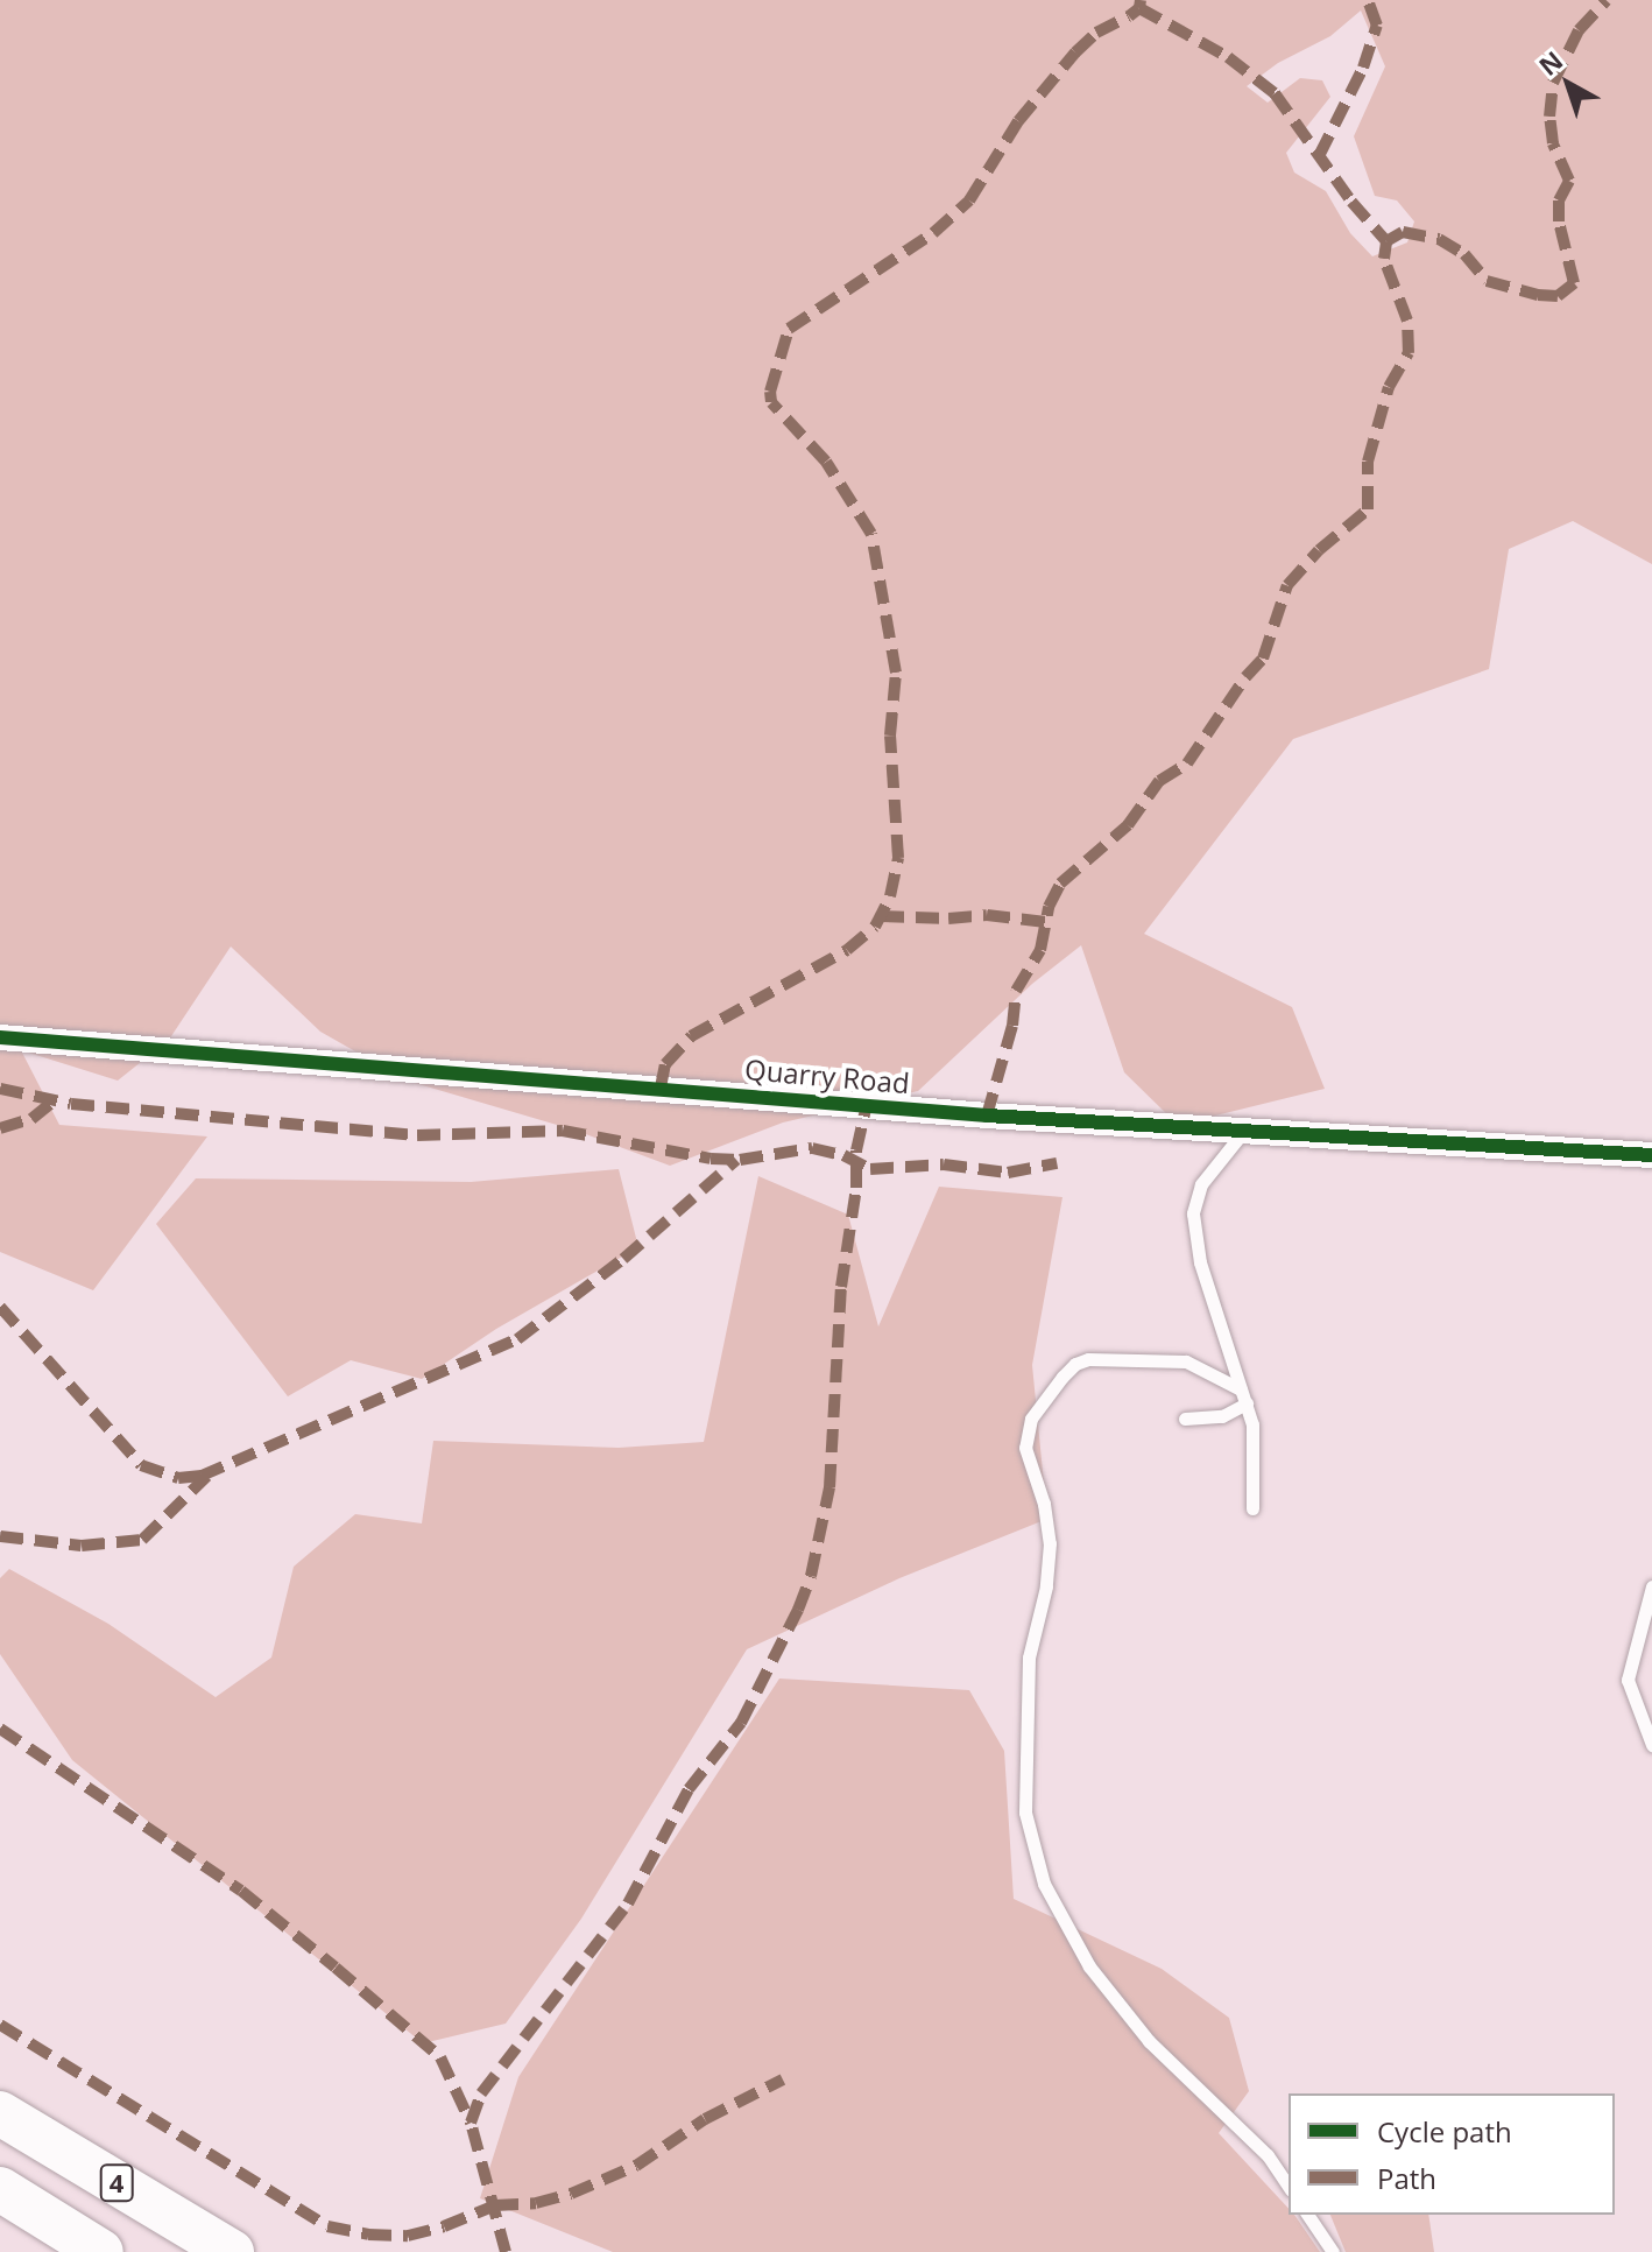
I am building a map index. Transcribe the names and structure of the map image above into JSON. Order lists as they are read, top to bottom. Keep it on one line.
{"streets":{"highway":["4"],"street":["Quarry Road"]},"legend":["Cycle path","Path"],"north":"top left"}
